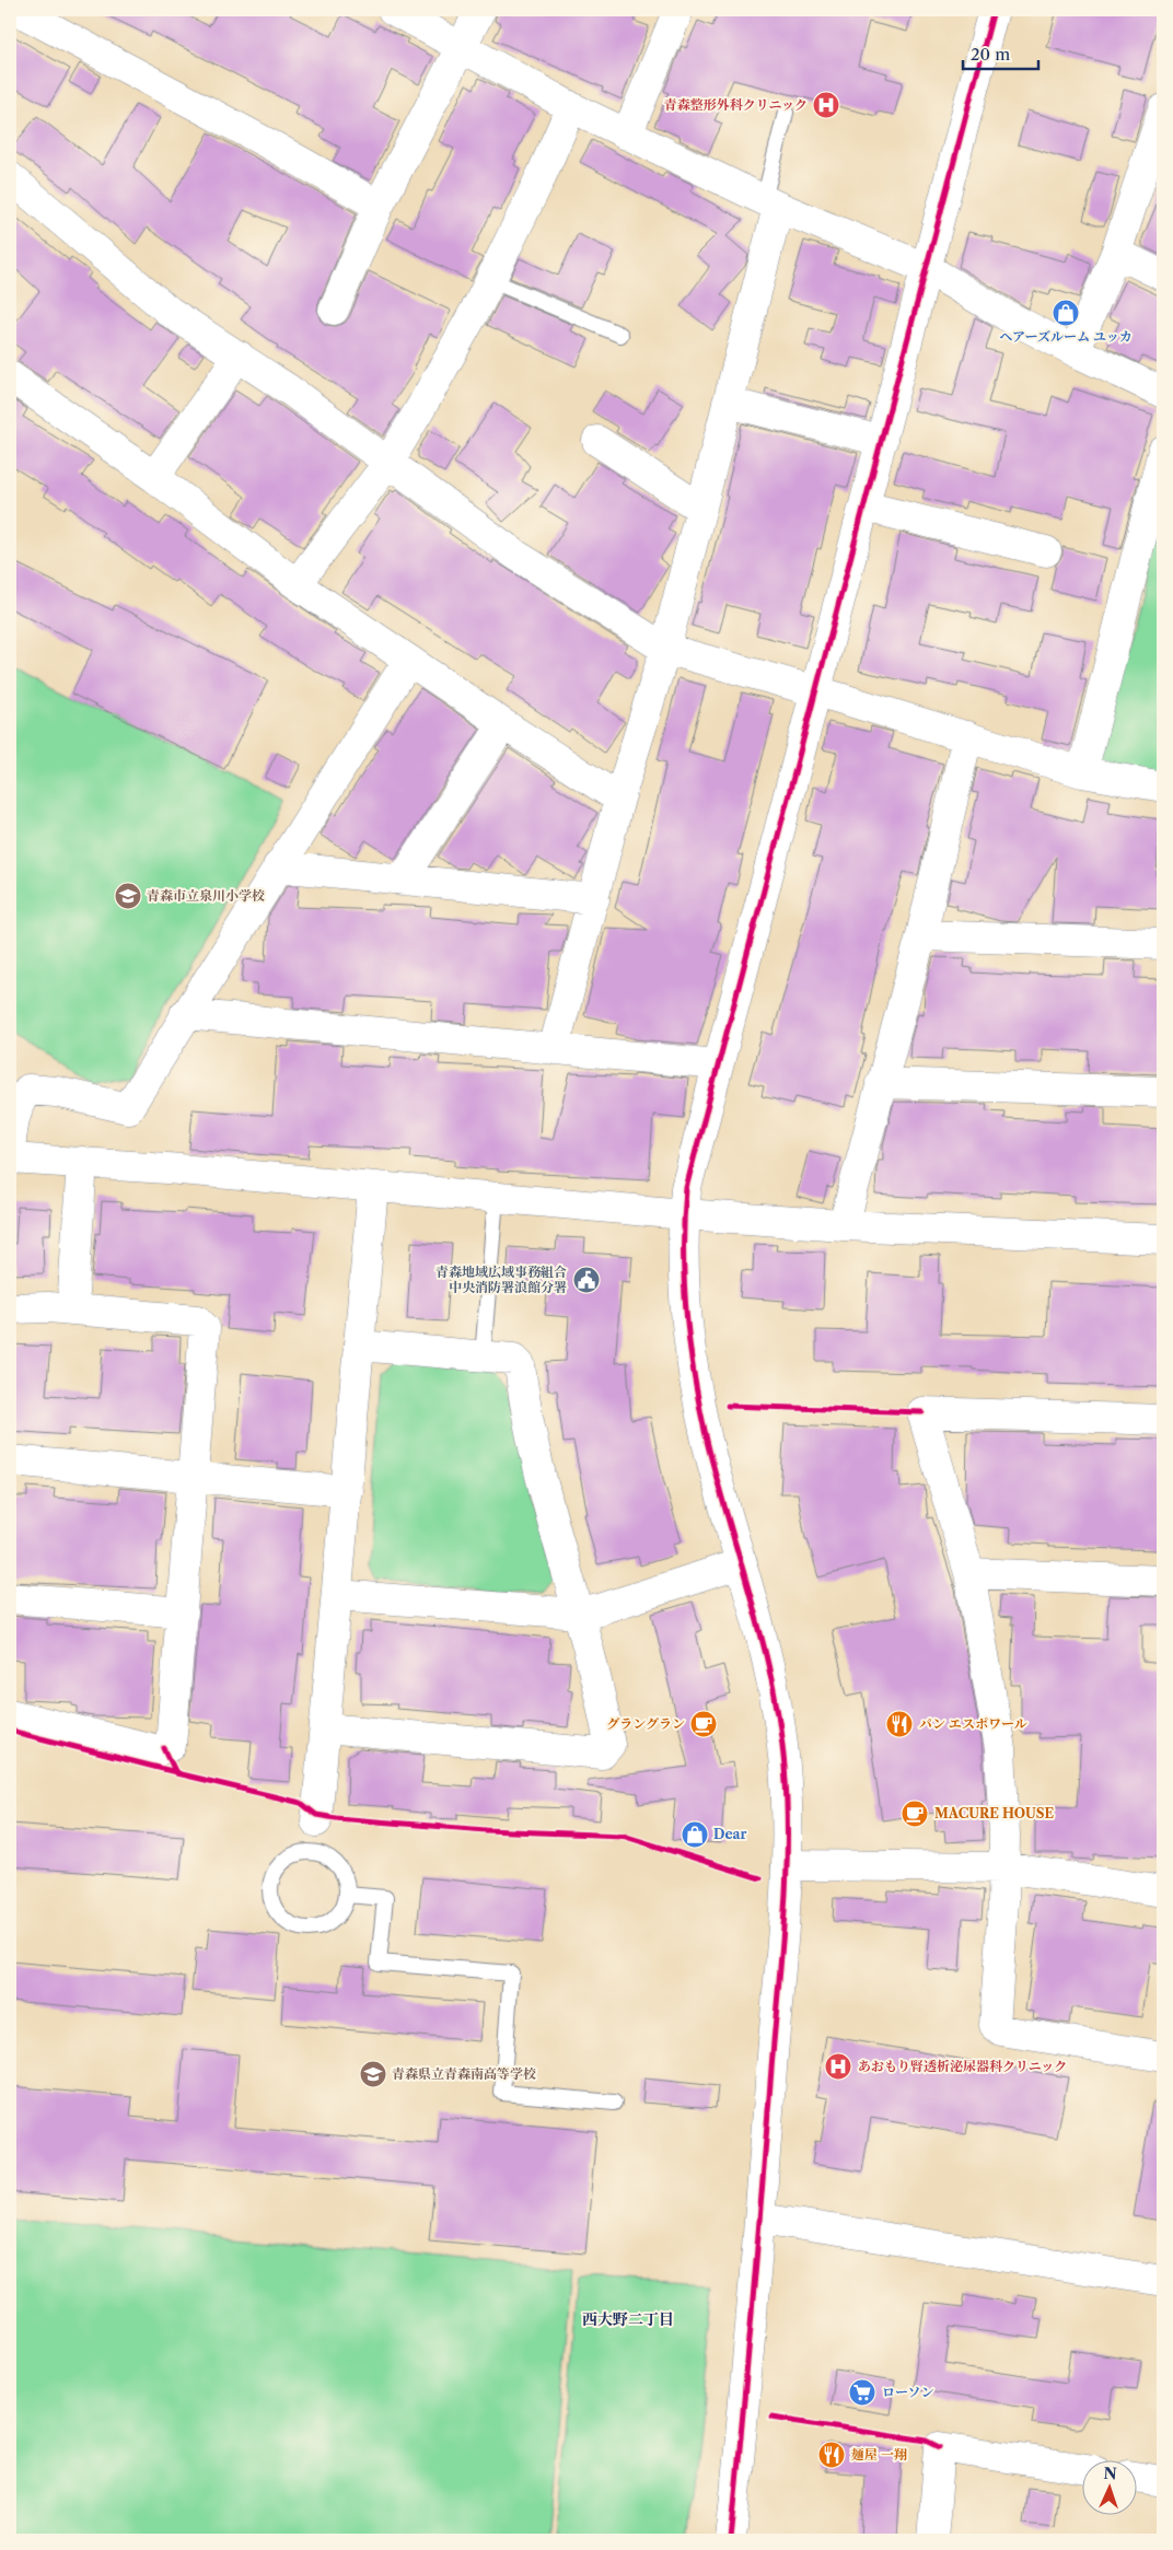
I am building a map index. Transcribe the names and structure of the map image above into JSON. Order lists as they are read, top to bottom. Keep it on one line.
{"districts":["西大野二丁目"],"places":{"hospital":["青森整形外科クリニック","あおもり腎透析泌尿器科クリニック"],"shop":["ヘアーズルーム ユッカ","Dear"],"school or university":["青森市立泉川小学校","青森県立青森南高等学校"],"public building":["青森地域広域事務組合 中央消防署浪館分署"],"cafe":["グラングラン","MACURE HOUSE"],"restaurant":["パン エスポワール","麺屋 一翔"],"supermarket":["ローソン"]},"scale_bar":"20 m","north":"top"}
